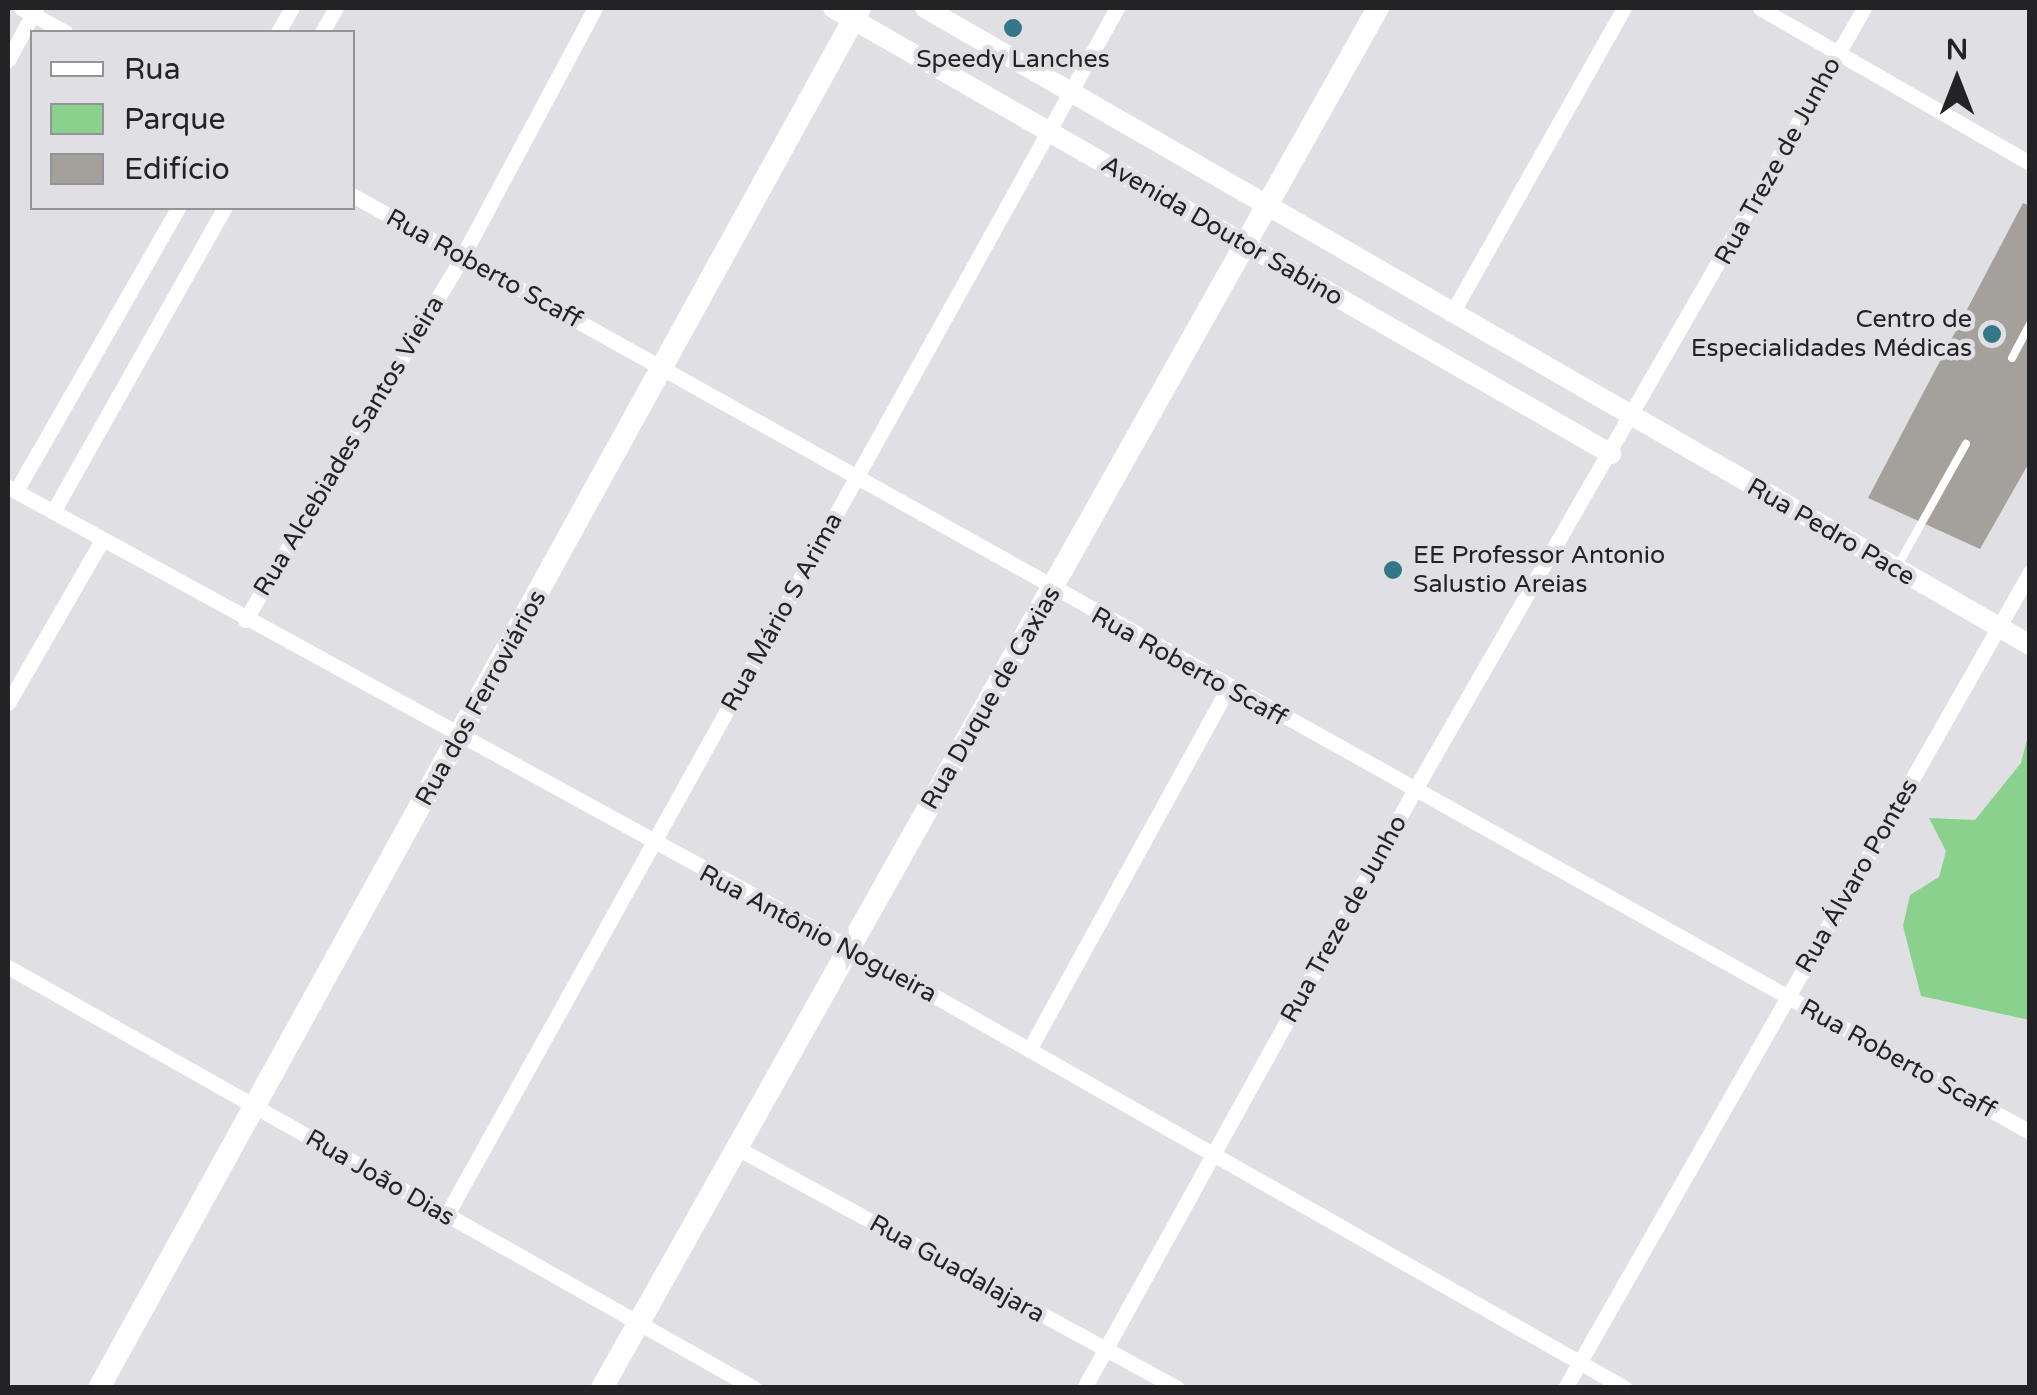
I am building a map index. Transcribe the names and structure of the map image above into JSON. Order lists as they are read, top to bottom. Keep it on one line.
{"streets":{"main road":["Rua dos Ferroviários","Rua Duque de Caxias"],"street":["Rua Treze de Junho","Avenida Doutor Sabino","Rua Roberto Scaff","Rua Alcebiades Santos Vieira","Rua Pedro Pace","Rua Mário S Arima","Rua Álvaro Pontes","Rua Antônio Nogueira","Rua João Dias","Rua Guadalajara"]},"crossings":[["Rua Treze de Junho","Avenida Doutor Sabino"],["Rua Treze de Junho","Rua Roberto Scaff"],["Rua Treze de Junho","Rua Pedro Pace"],["Rua Treze de Junho","Rua Antônio Nogueira"],["Rua Treze de Junho","Rua Guadalajara"],["Avenida Doutor Sabino","Rua Pedro Pace"],["Avenida Doutor Sabino","Rua Mário S Arima"],["Avenida Doutor Sabino","Rua dos Ferroviários"],["Avenida Doutor Sabino","Rua Duque de Caxias"],["Rua Roberto Scaff","Rua Alcebiades Santos Vieira"],["Rua Roberto Scaff","Rua Mário S Arima"],["Rua Roberto Scaff","Rua dos Ferroviários"],["Rua Roberto Scaff","Rua Duque de Caxias"],["Rua Roberto Scaff","Rua Álvaro Pontes"],["Rua Alcebiades Santos Vieira","Rua Antônio Nogueira"],["Rua Pedro Pace","Rua Álvaro Pontes"],["Rua Mário S Arima","Rua Antônio Nogueira"],["Rua Mário S Arima","Rua João Dias"],["Rua dos Ferroviários","Rua Antônio Nogueira"],["Rua dos Ferroviários","Rua João Dias"],["Rua Duque de Caxias","Rua Antônio Nogueira"],["Rua Duque de Caxias","Rua João Dias"],["Rua Duque de Caxias","Rua Guadalajara"],["Rua Álvaro Pontes","Rua Antônio Nogueira"]],"places":["Speedy Lanches","Centro de Especialidades Médicas","EE Professor Antonio Salustio Areias"],"legend":["Rua","Parque","Edifício"],"north":"top"}
